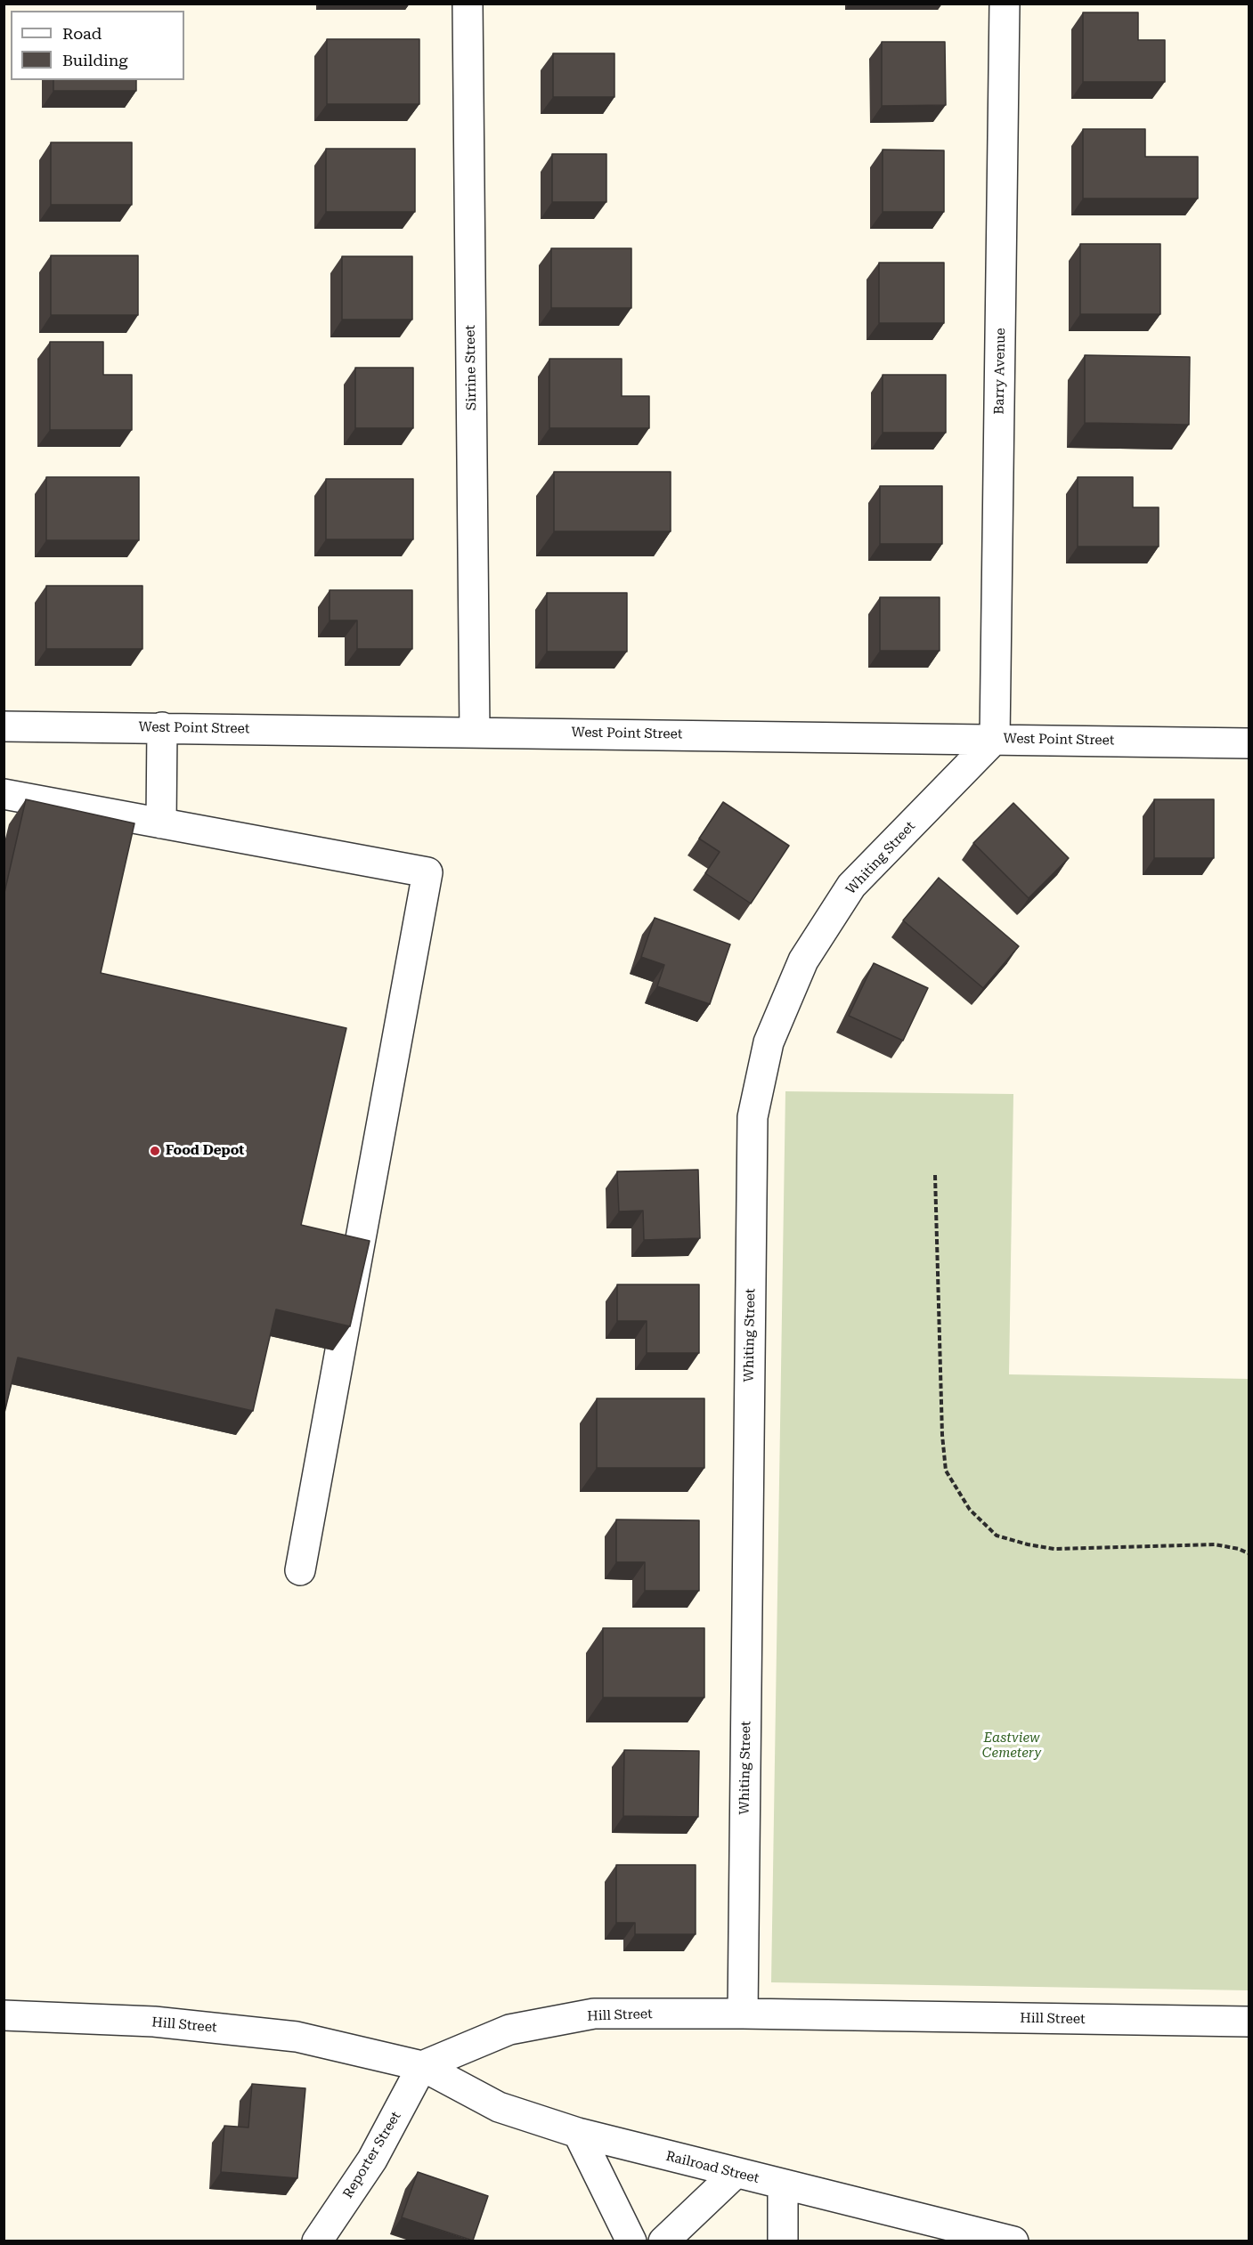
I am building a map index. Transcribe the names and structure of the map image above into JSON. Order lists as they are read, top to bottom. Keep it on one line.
{"streets":{"street":["Sirrine Street","Barry Avenue","West Point Street","Whiting Street","Hill Street","Reporter Street","Railroad Street"]},"crossings":[["Sirrine Street","West Point Street"],["Barry Avenue","West Point Street"],["Barry Avenue","Whiting Street"],["West Point Street","Whiting Street"],["Whiting Street","Hill Street"],["Hill Street","Reporter Street"],["Hill Street","Railroad Street"],["Reporter Street","Railroad Street"]],"parks":["Eastview Cemetery"],"places":["Food Depot"],"legend":["Road","Building"]}
